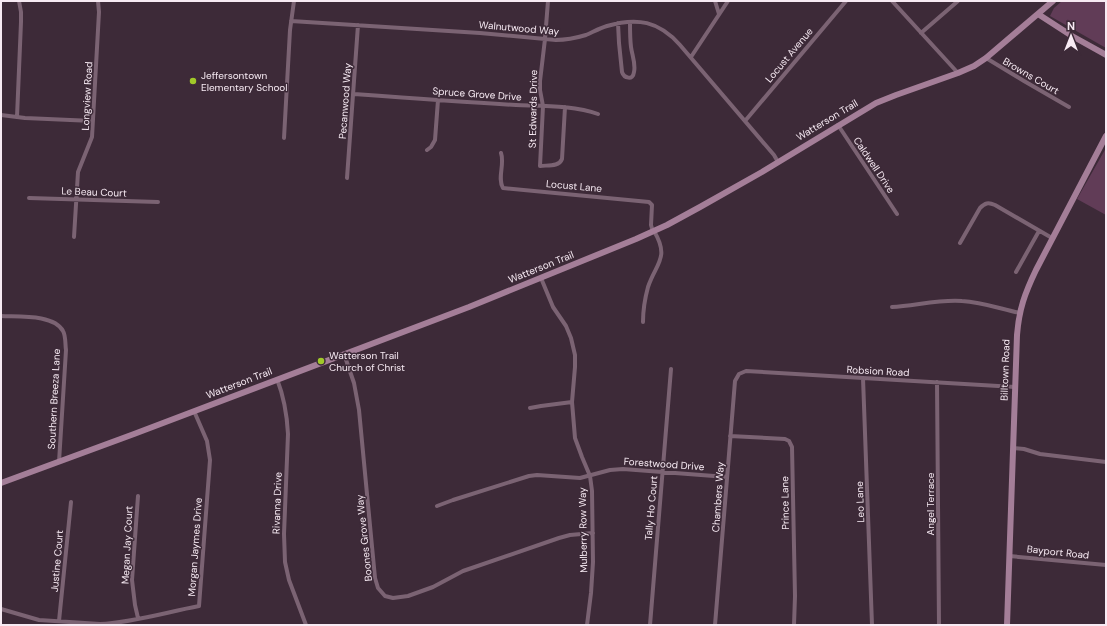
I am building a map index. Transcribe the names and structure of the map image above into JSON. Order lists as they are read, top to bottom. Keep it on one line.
{"streets":{"main road":["Watterson Trail","Billtown Road"],"street":["Walnutwood Way","Locust Avenue","Browns Court","Spruce Grove Drive","Longview Road","Pecanwood Way","St Edwards Drive","Caldwell Drive","Locust Lane","Le Beau Court","Robsion Road","Southern Breeza Lane","Forestwood Drive","Chambers Way","Leo Lane","Rivanna Drive","Prince Lane","Angel Terrace","Tally Ho Court","Mulberry Row Way","Boones Grove Way","Megan Jay Court","Morgan Jaymes Drive","Bayport Road","Justine Court"]},"crossings":[["Walnutwood Way","Locust Avenue"],["Walnutwood Way","Pecanwood Way"],["Walnutwood Way","St Edwards Drive"],["Walnutwood Way","Watterson Trail"],["Browns Court","Watterson Trail"],["Spruce Grove Drive","Pecanwood Way"],["Spruce Grove Drive","St Edwards Drive"],["Longview Road","Le Beau Court"],["Watterson Trail","Caldwell Drive"],["Watterson Trail","Locust Lane"],["Watterson Trail","Southern Breeza Lane"],["Watterson Trail","Rivanna Drive"],["Watterson Trail","Mulberry Row Way"],["Watterson Trail","Boones Grove Way"],["Watterson Trail","Morgan Jaymes Drive"],["Billtown Road","Robsion Road"],["Billtown Road","Bayport Road"],["Robsion Road","Chambers Way"],["Robsion Road","Leo Lane"],["Robsion Road","Angel Terrace"],["Forestwood Drive","Chambers Way"],["Forestwood Drive","Tally Ho Court"],["Forestwood Drive","Mulberry Row Way"],["Chambers Way","Prince Lane"],["Mulberry Row Way","Boones Grove Way"],["Megan Jay Court","Morgan Jaymes Drive"],["Morgan Jaymes Drive","Justine Court"]],"places":["Jeffersontown Elementary School","Watterson Trail Church of Christ"],"north":"top"}
